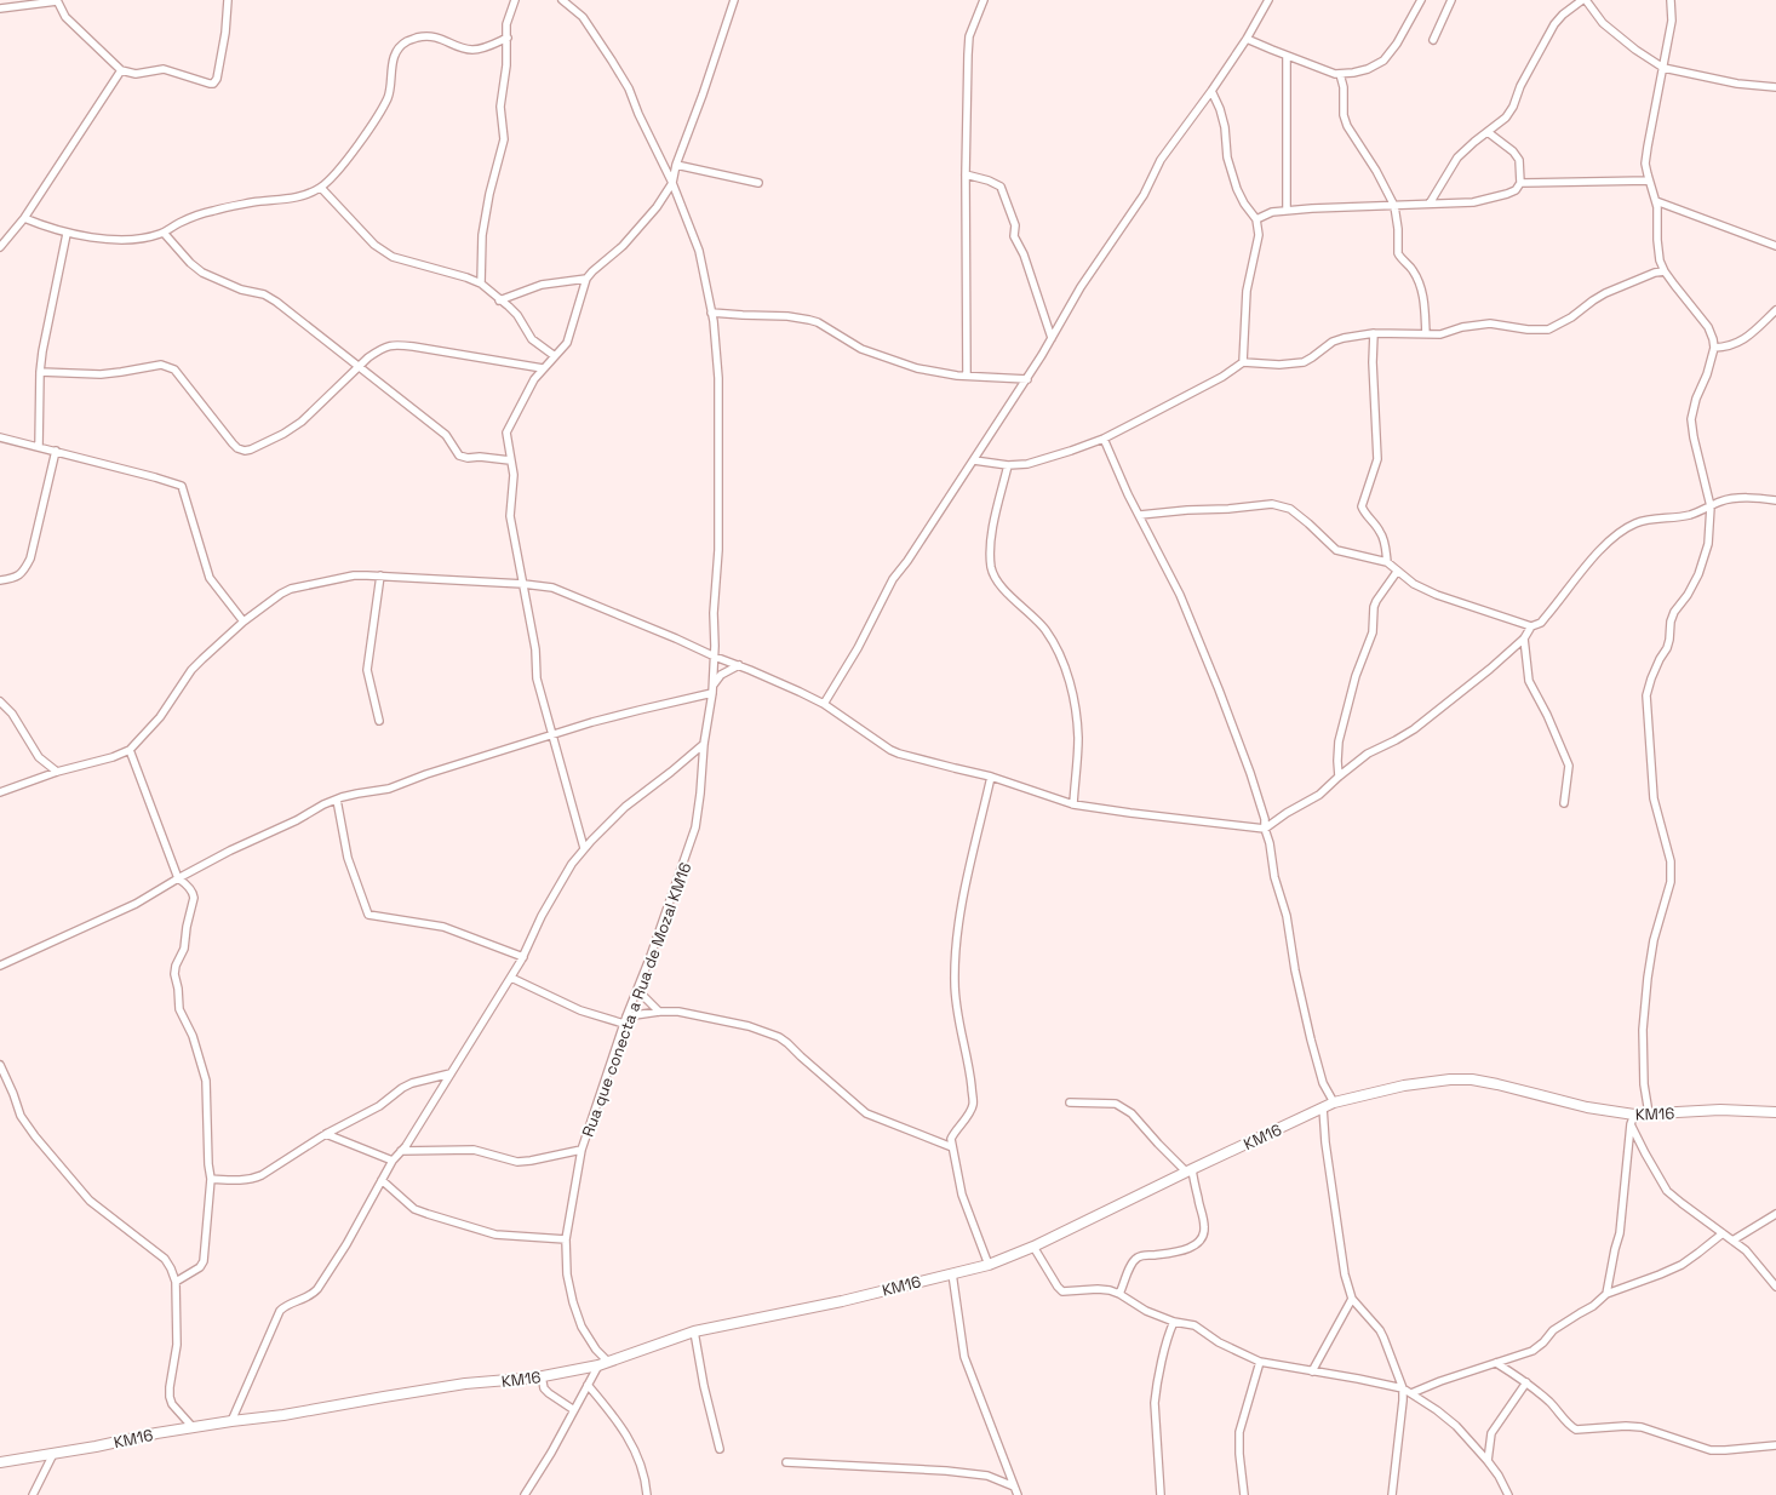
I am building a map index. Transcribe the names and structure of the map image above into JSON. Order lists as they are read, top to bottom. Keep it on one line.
{"streets":{"street":["Rua que conecta a Rua de Mozal KM16","KM16"]},"crossings":[["Rua que conecta a Rua de Mozal KM16","KM16"]]}
